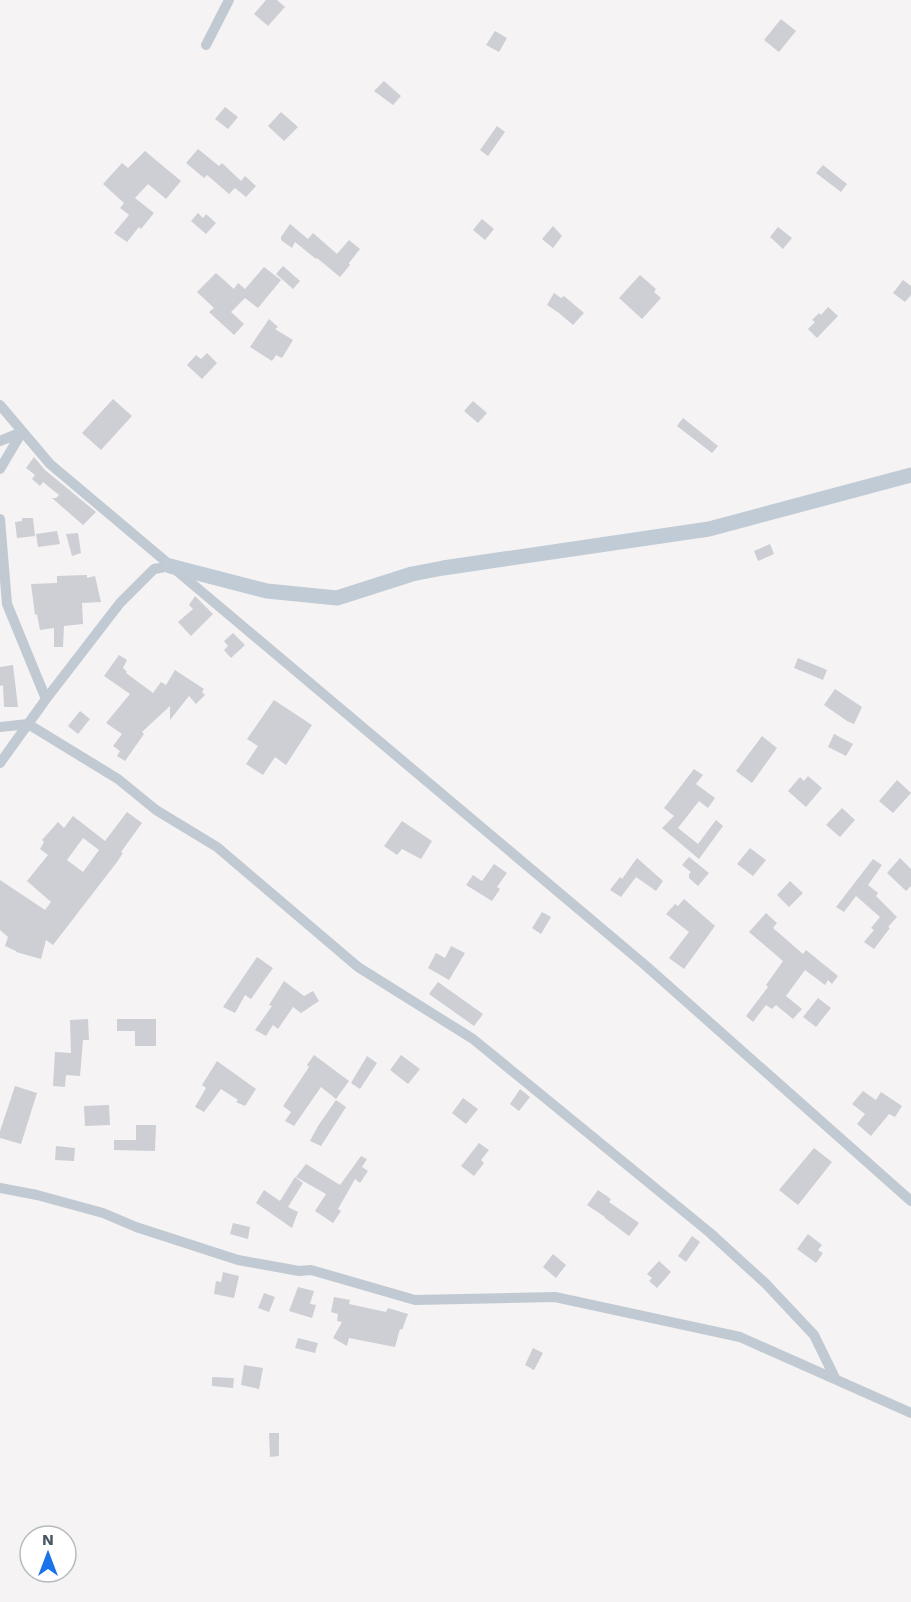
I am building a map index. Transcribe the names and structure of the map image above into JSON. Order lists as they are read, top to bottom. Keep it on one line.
{"north":"top"}
